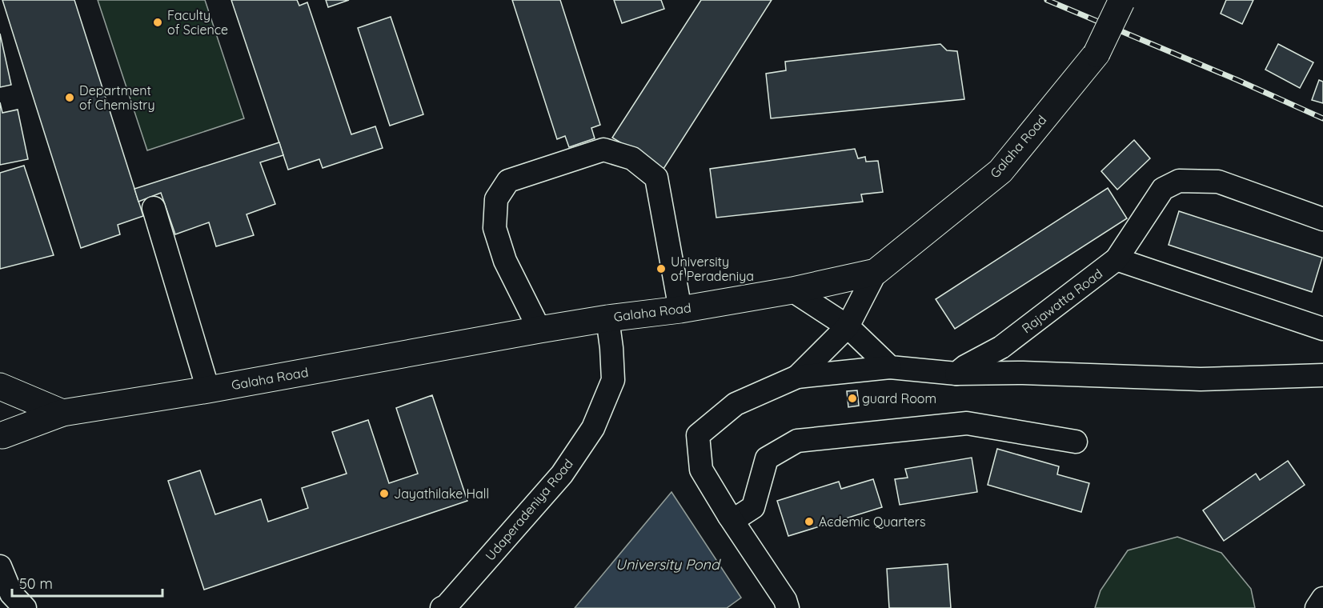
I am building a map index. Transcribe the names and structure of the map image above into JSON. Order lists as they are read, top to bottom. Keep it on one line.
{"streets":{"main road":["Galaha Road"],"street":["Rajawatta Road","Udaperadeniya Road"]},"crossings":[["Galaha Road","Udaperadeniya Road"]],"water":["University Pond"],"places":["Faculty of Science","Department of Chemistry","University of Peradeniya","guard Room","Jayathilake Hall","Acdemic Quarters"],"scale_bar":"50 m"}
